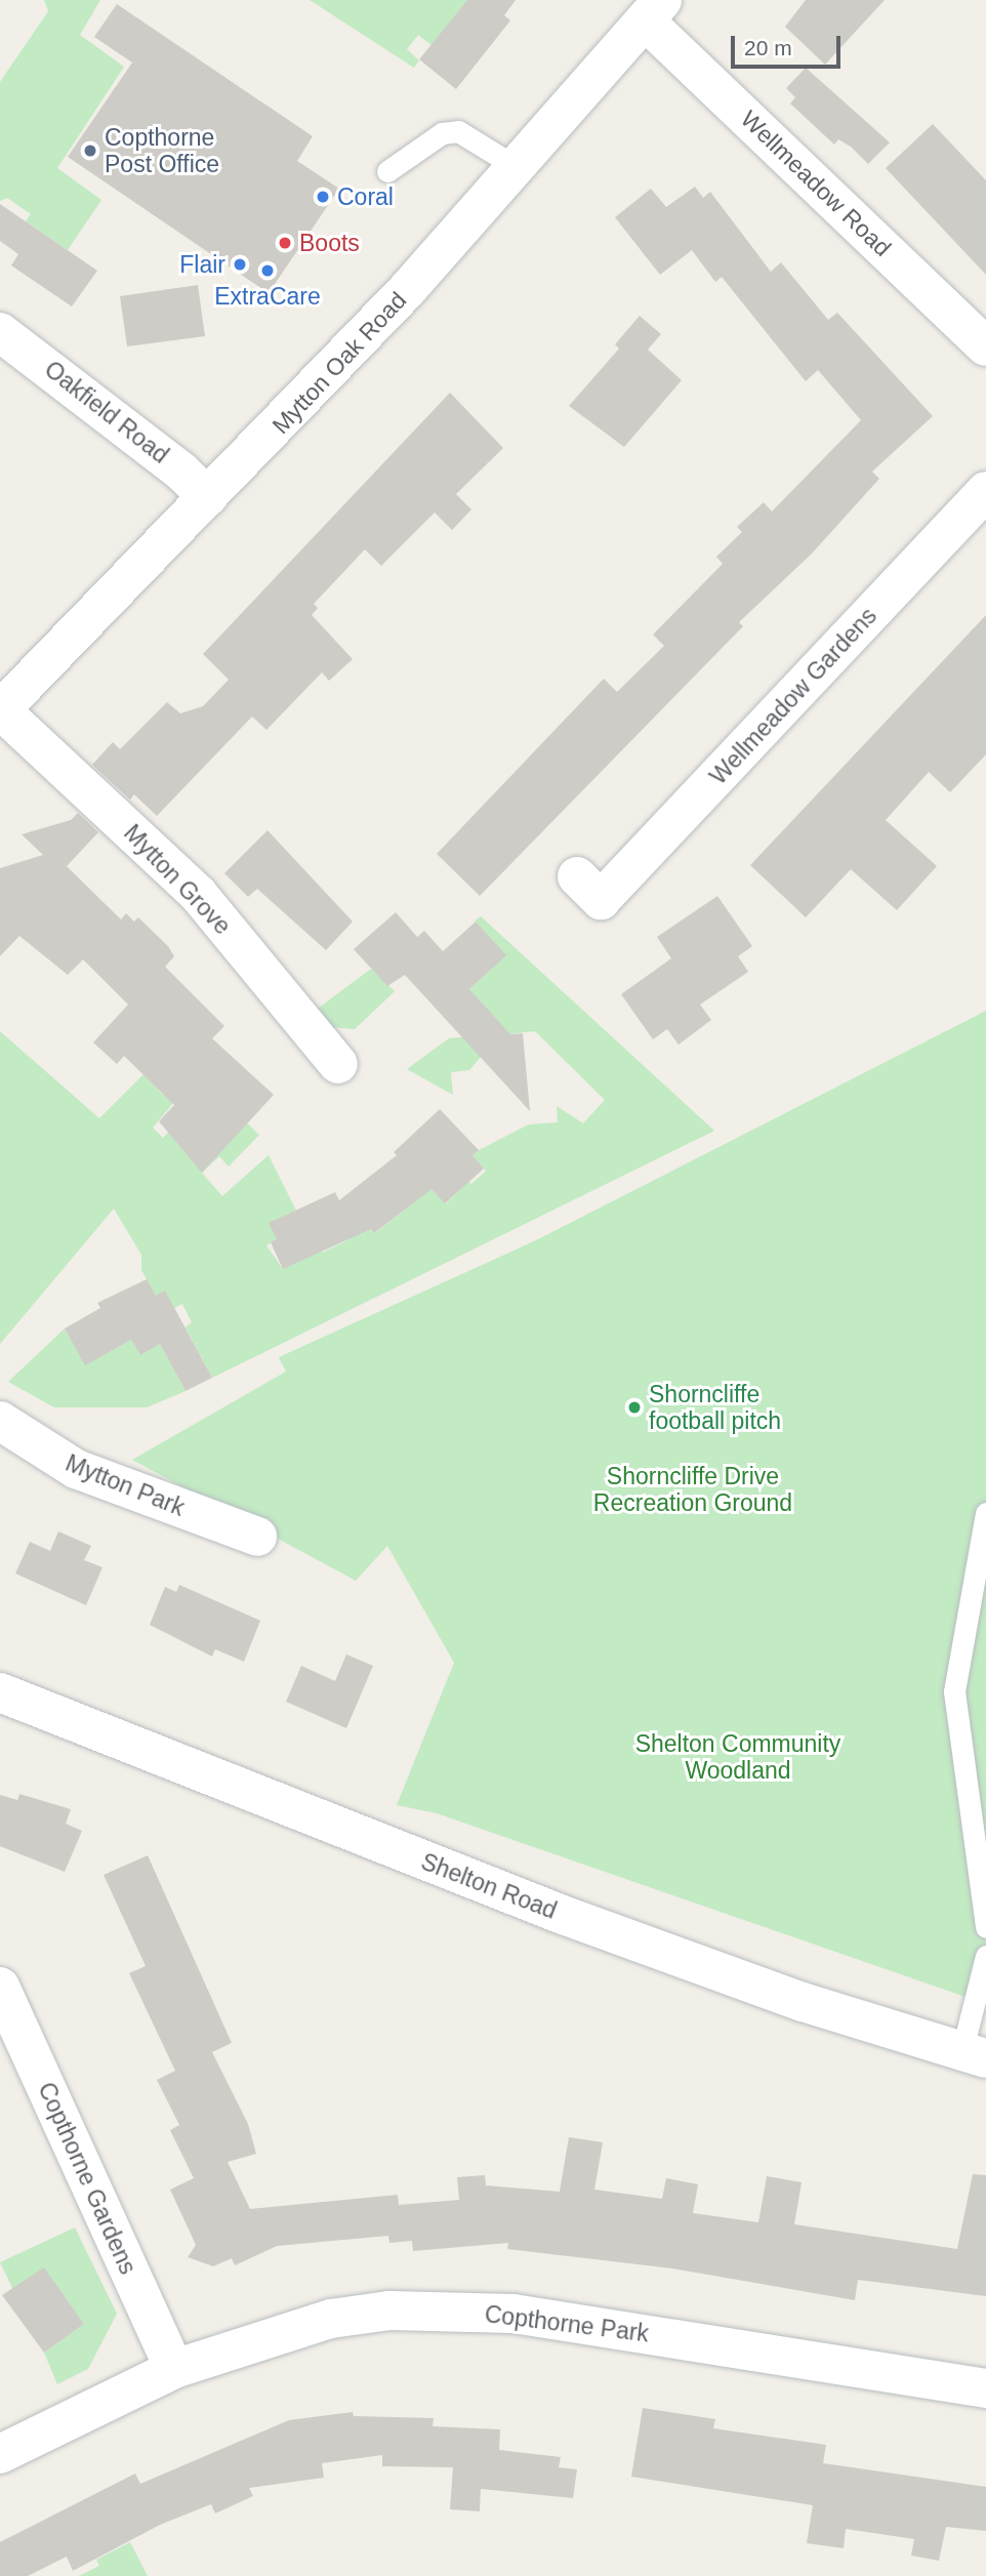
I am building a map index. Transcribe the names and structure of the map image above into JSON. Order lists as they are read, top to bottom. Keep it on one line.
{"streets":{"street":["Wellmeadow Road","Mytton Oak Road","Oakfield Road","Wellmeadow Gardens","Mytton Grove","Mytton Park","Shelton Road","Copthorne Gardens","Copthorne Park"]},"crossings":[["Wellmeadow Road","Mytton Oak Road"],["Mytton Oak Road","Oakfield Road"],["Mytton Oak Road","Mytton Grove"],["Copthorne Gardens","Copthorne Park"]],"parks":["Shorncliffe Drive Recreation Ground","Shelton Community Woodland"],"places":["Copthorne Post Office","Coral","Boots","Flair","ExtraCare","Shorncliffe football pitch"],"scale_bar":"20 m"}
